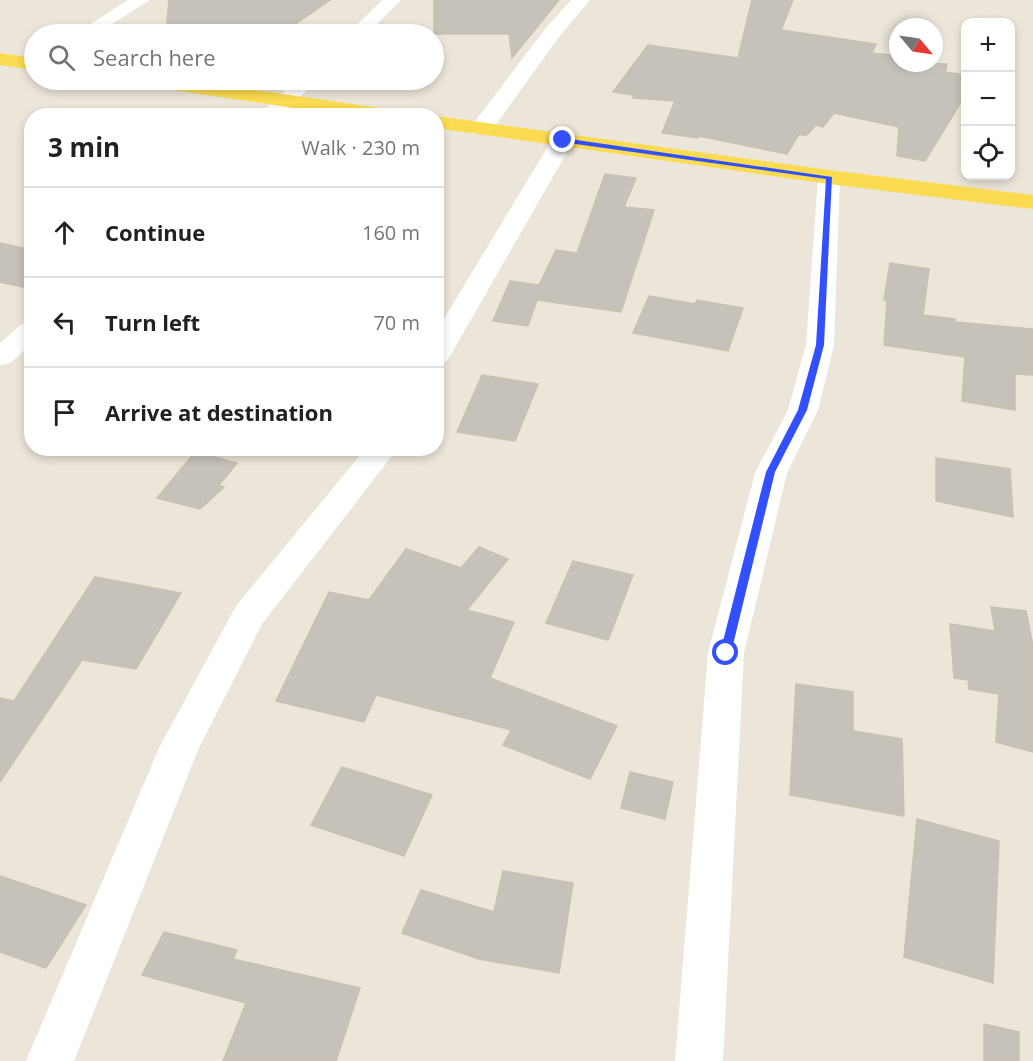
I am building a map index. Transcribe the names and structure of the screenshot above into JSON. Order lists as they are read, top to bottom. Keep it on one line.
{"north":"bottom right","page":{"map_buttons":["+","−"],"search":"Search here","heading":["3 min","Walk · 230 m"],"list":[["Continue","160 m"],["Turn left","70 m"],"Arrive at destination"]}}
